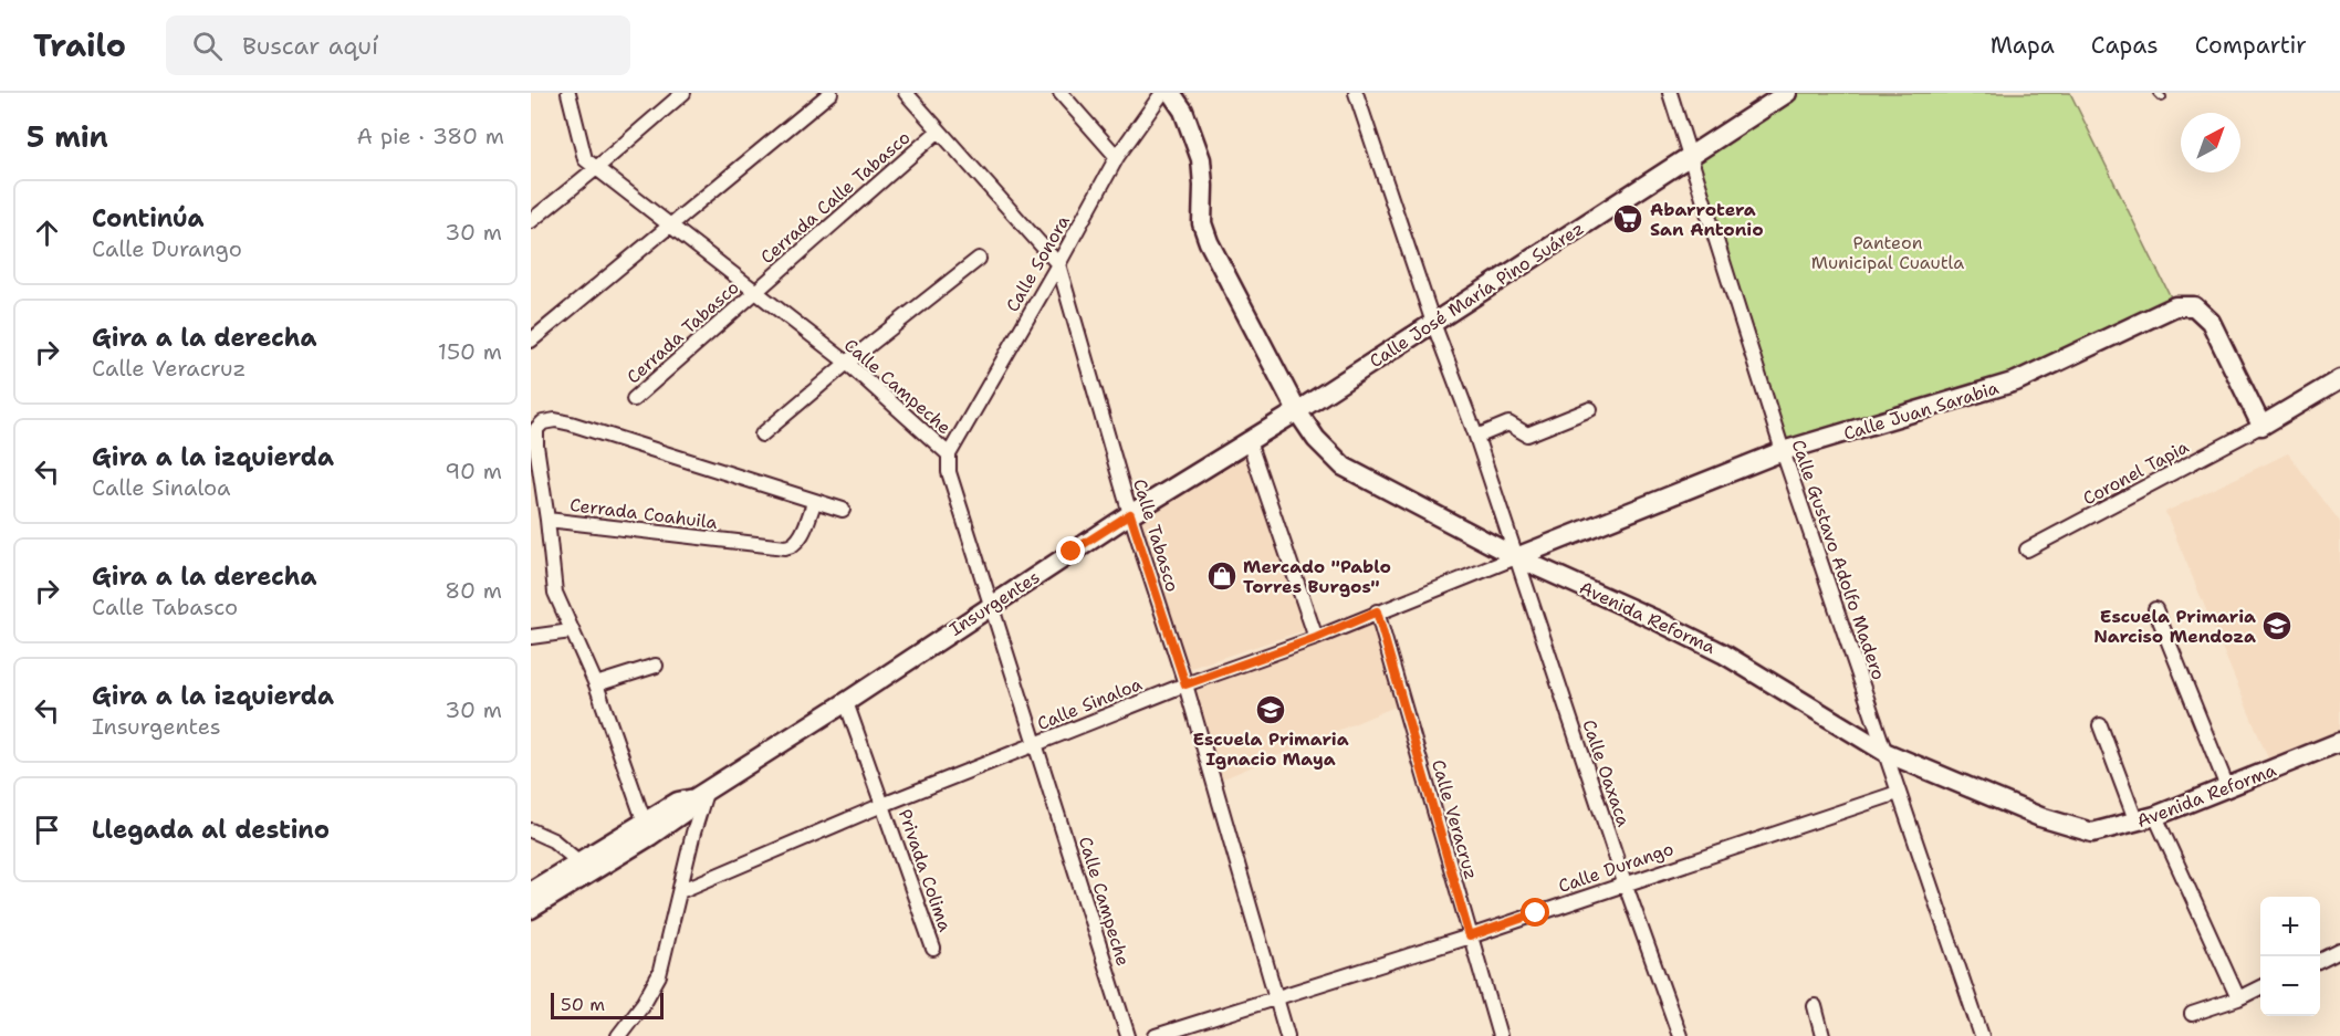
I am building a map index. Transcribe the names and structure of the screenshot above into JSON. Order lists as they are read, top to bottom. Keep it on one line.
{"streets":{"street":["Cerrada Calle Tabasco","Calle Sonora","Calle José María Pino Suárez","Cerrada Tabasco","Calle Campeche","Calle Juan Sarabia","Coronel Tapia","Cerrada Coahuila","Calle Tabasco","Calle Gustavo Adolfo Madero","Insurgentes","Avenida Reforma","Calle Sinaloa","Calle Oaxaca","Calle Veracruz","Calle Durango","Privada Colima"]},"crossings":[["Cerrada Calle Tabasco","Cerrada Tabasco"],["Cerrada Calle Tabasco","Calle Campeche"],["Cerrada Calle Tabasco","Calle Tabasco"],["Calle Sonora","Calle Campeche"],["Calle Sonora","Calle Tabasco"],["Calle José María Pino Suárez","Calle Gustavo Adolfo Madero"],["Calle José María Pino Suárez","Insurgentes"],["Calle José María Pino Suárez","Avenida Reforma"],["Calle José María Pino Suárez","Calle Oaxaca"],["Cerrada Tabasco","Calle Campeche"],["Calle Campeche","Insurgentes"],["Calle Campeche","Calle Sinaloa"],["Calle Juan Sarabia","Coronel Tapia"],["Calle Juan Sarabia","Calle Gustavo Adolfo Madero"],["Calle Juan Sarabia","Avenida Reforma"],["Calle Juan Sarabia","Calle Sinaloa"],["Calle Juan Sarabia","Calle Oaxaca"],["Calle Tabasco","Insurgentes"],["Calle Tabasco","Calle Sinaloa"],["Calle Tabasco","Calle Durango"],["Calle Gustavo Adolfo Madero","Avenida Reforma"],["Calle Gustavo Adolfo Madero","Calle Durango"],["Insurgentes","Avenida Reforma"],["Insurgentes","Privada Colima"],["Avenida Reforma","Calle Sinaloa"],["Avenida Reforma","Calle Oaxaca"],["Calle Sinaloa","Calle Oaxaca"],["Calle Sinaloa","Calle Veracruz"],["Calle Sinaloa","Privada Colima"],["Calle Oaxaca","Calle Durango"],["Calle Veracruz","Calle Durango"]],"parks":["Panteon Municipal Cuautla"],"places":{"supermarket":["Abarrotera San Antonio"],"shop":["Mercado \"Pablo Torres Burgos\""],"school or university":["Escuela Primaria Narciso Mendoza","Escuela Primaria Ignacio Maya"]},"scale_bar":"50 m","north":"top right","page":{"header":"Trailo","search":"Buscar aquí","nav":["Mapa","Capas","Compartir"],"heading":["5 min","A pie · 380 m"],"list":[["Continúa","Calle Durango","30 m"],["Gira a la derecha","Calle Veracruz","150 m"],["Gira a la izquierda","Calle Sinaloa","90 m"],["Gira a la derecha","Calle Tabasco","80 m"],["Gira a la izquierda","Insurgentes","30 m"],"Llegada al destino"],"map_buttons":["+","−"],"scale":"50 m"}}
